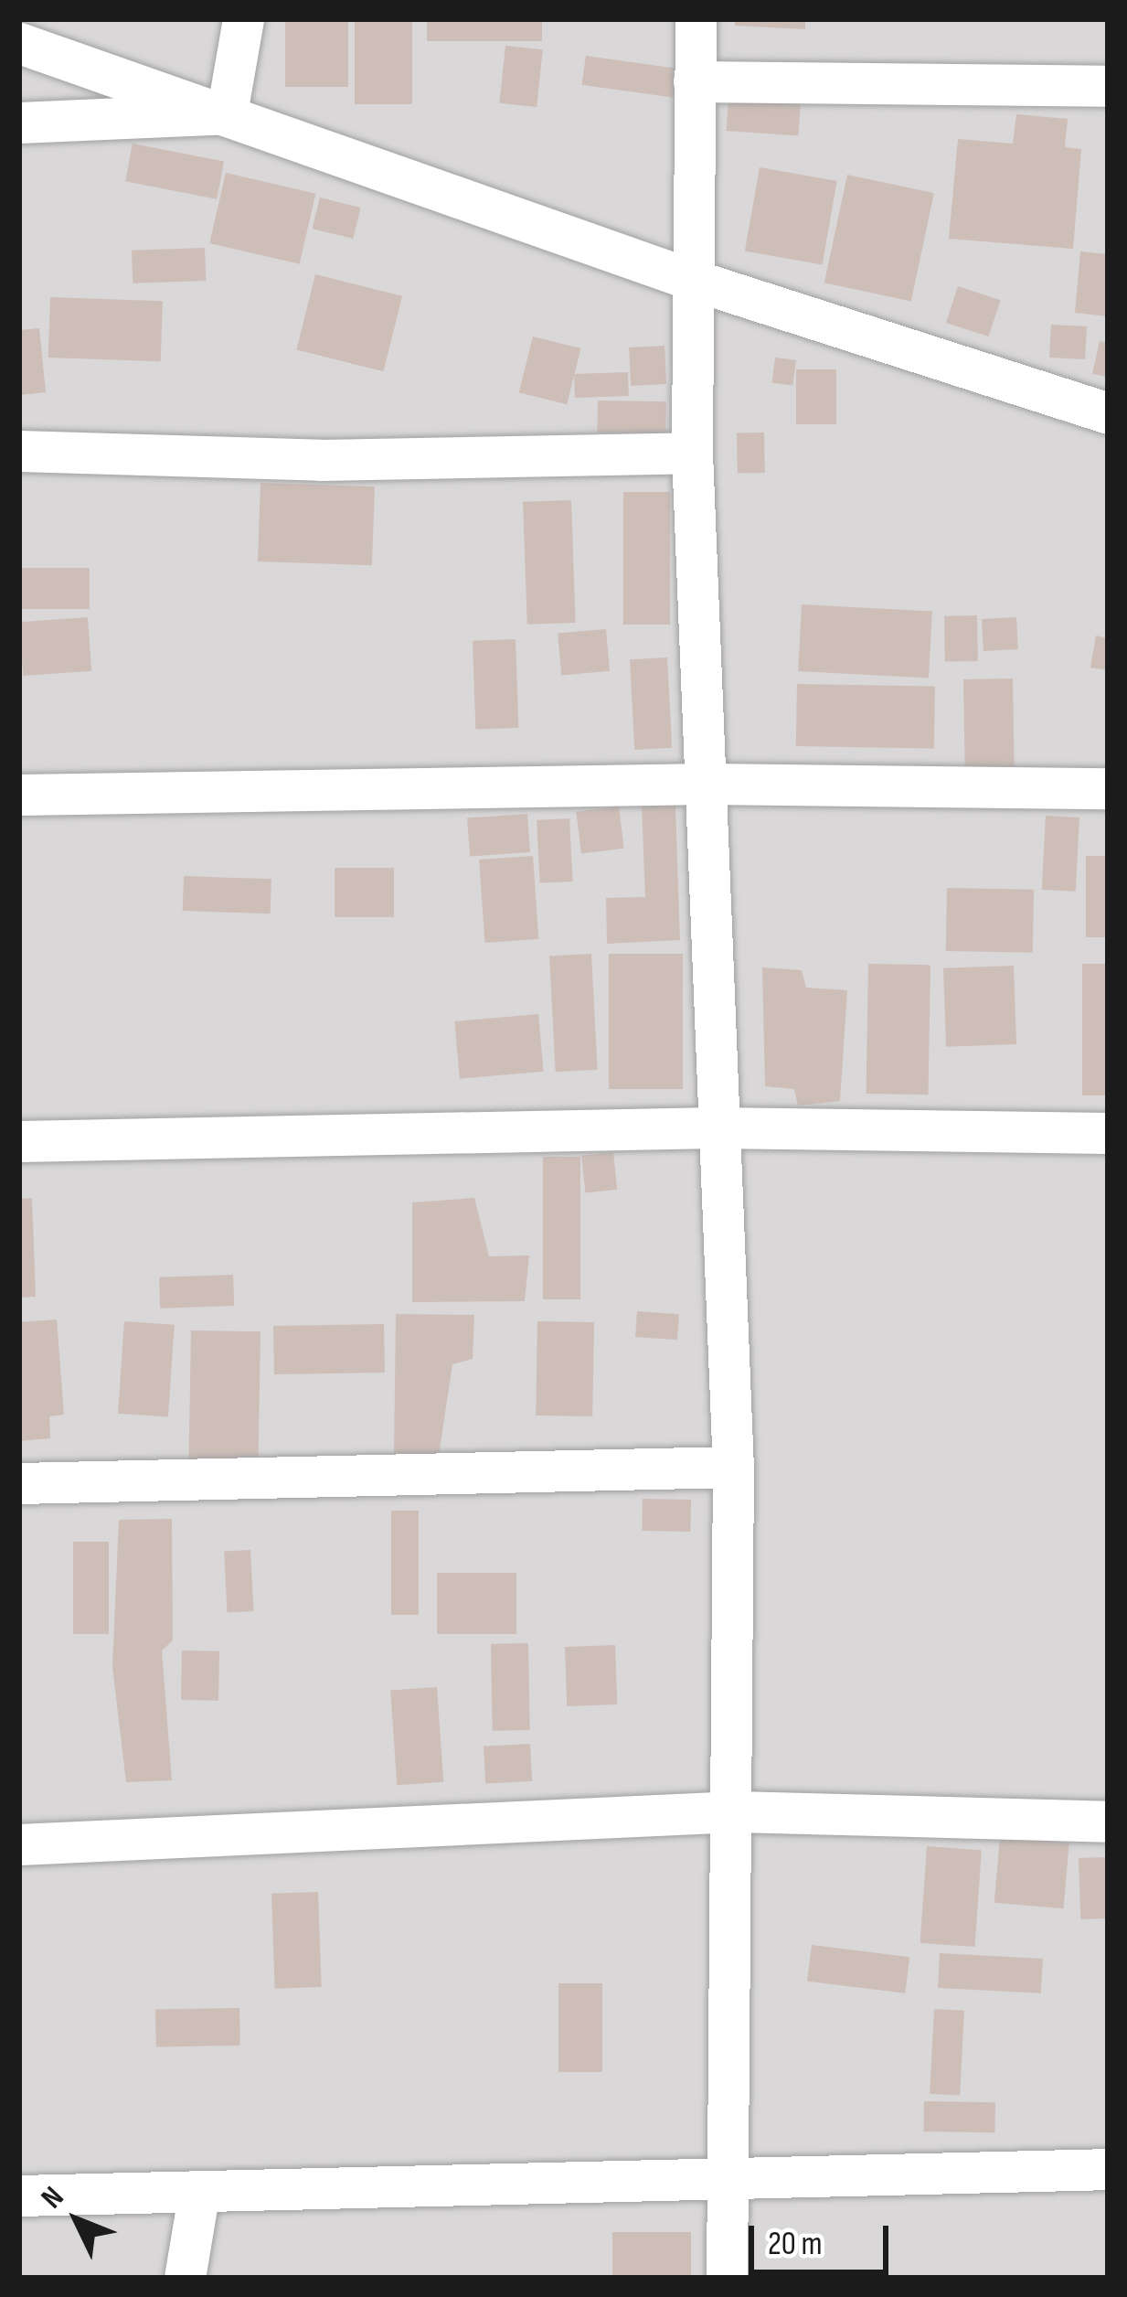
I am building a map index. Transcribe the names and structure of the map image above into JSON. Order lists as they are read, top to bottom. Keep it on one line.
{"scale_bar":"20 m","north":"top left"}
